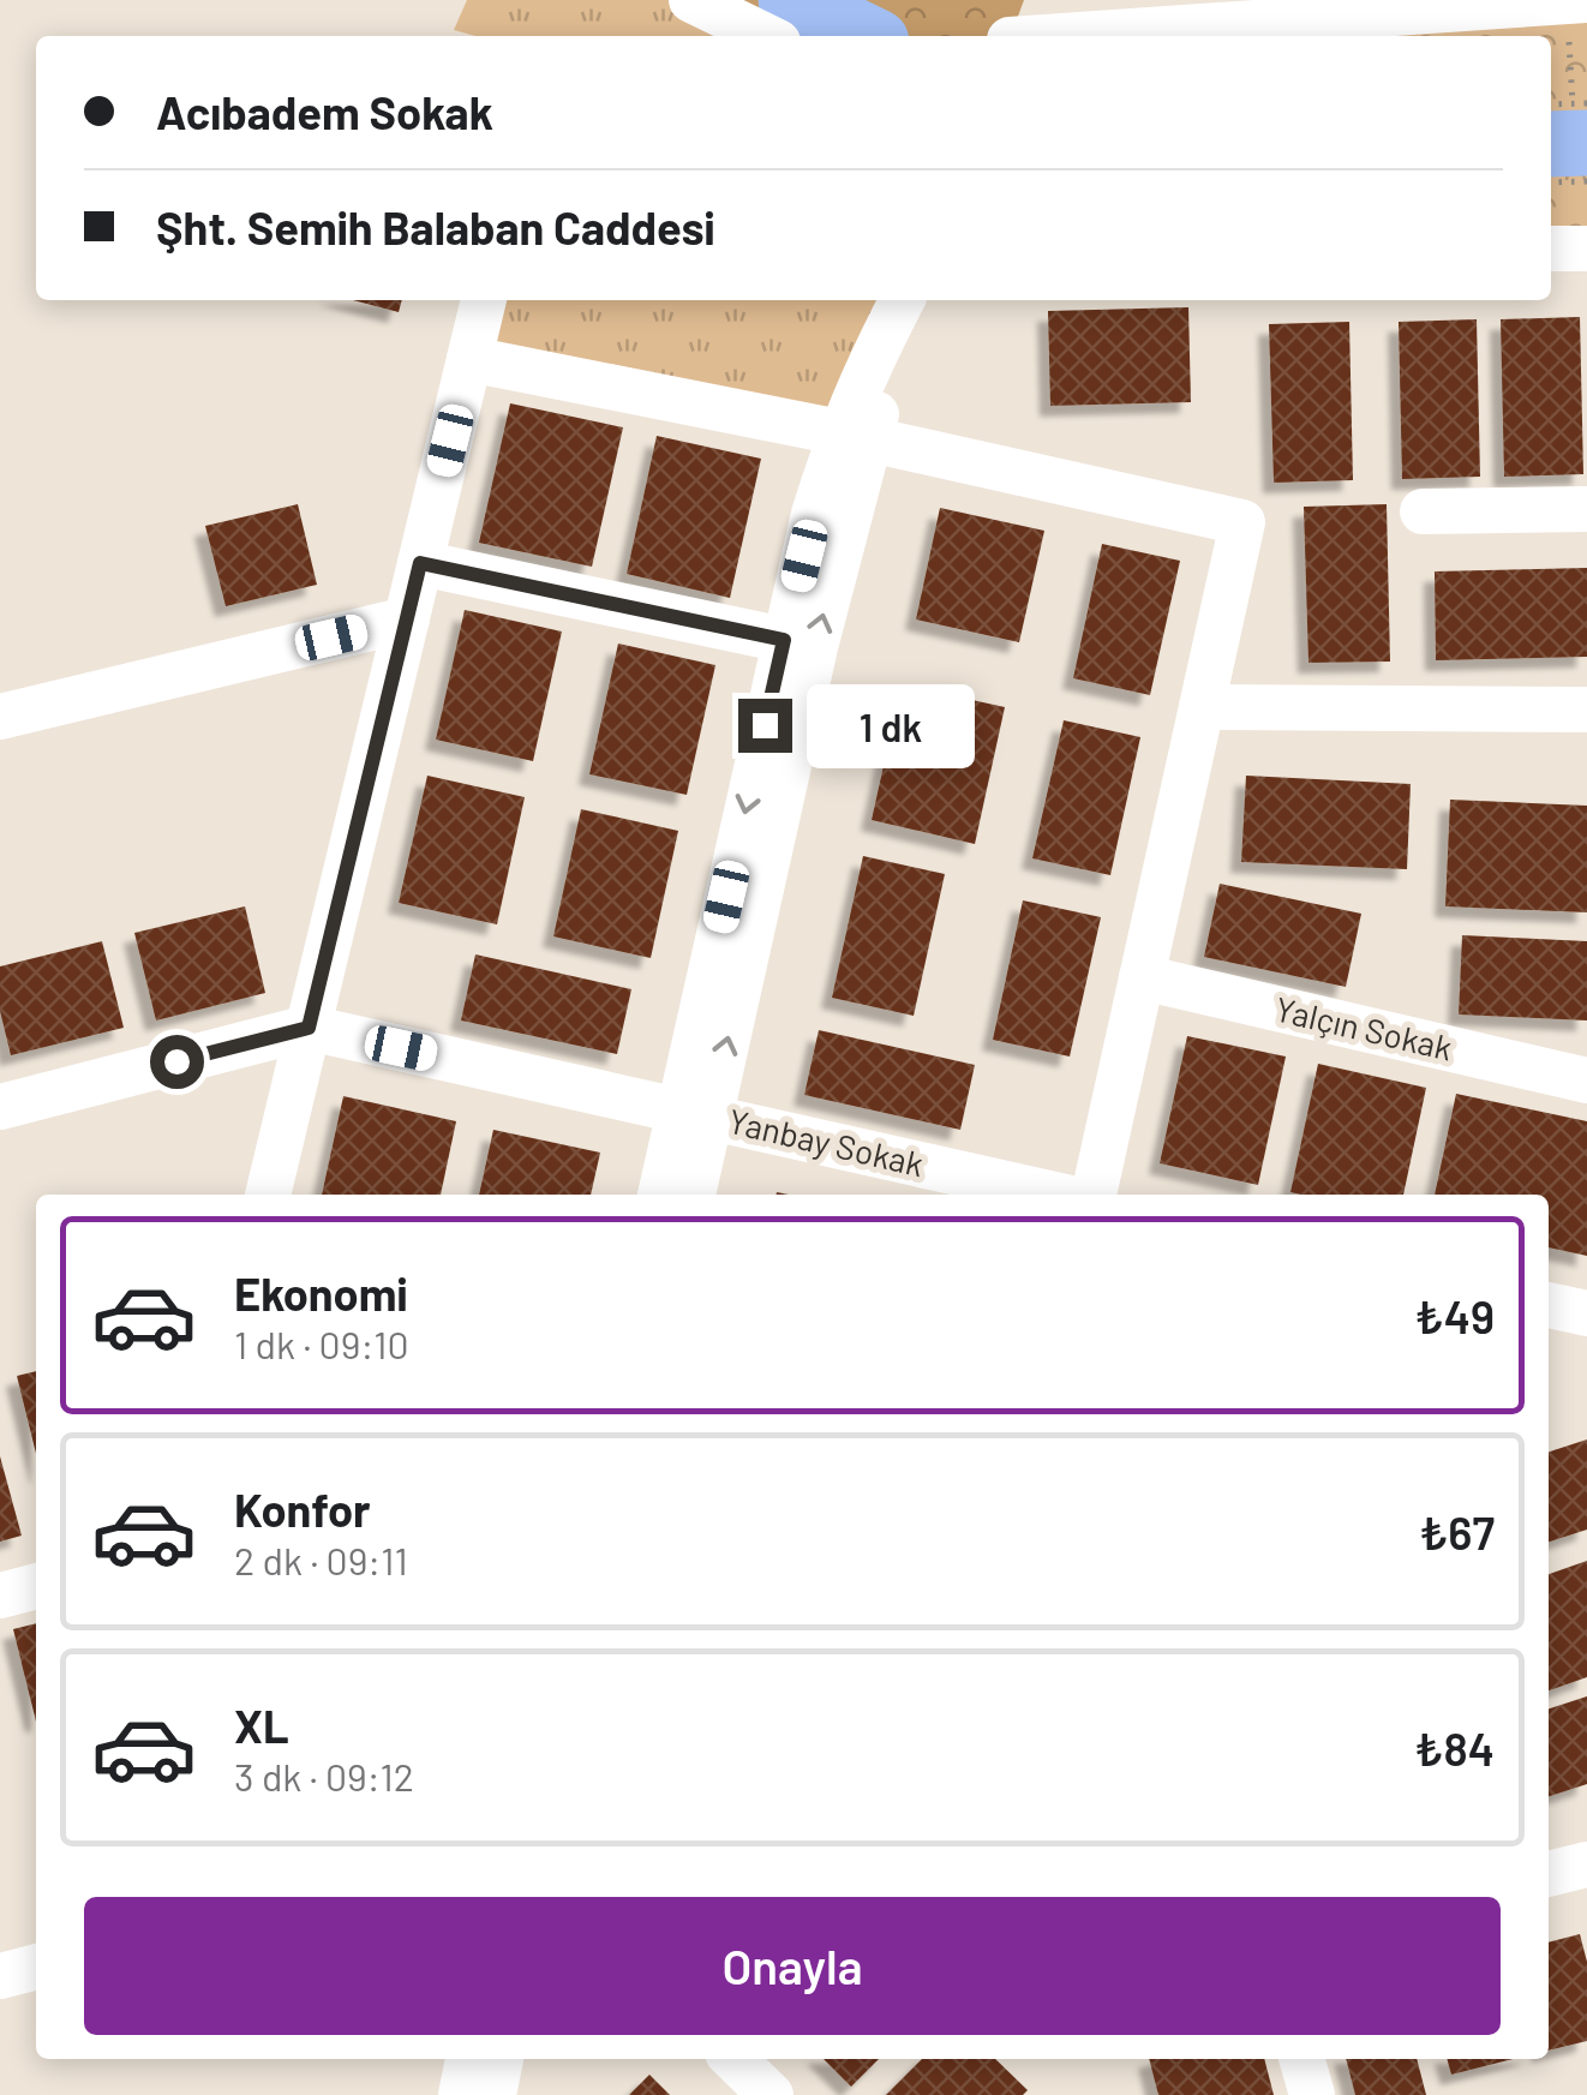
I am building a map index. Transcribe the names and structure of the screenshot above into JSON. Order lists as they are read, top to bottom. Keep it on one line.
{"streets":{"street":["Yalçın Sokak","Yanbay Sokak"]},"page":{"banner":["Acıbadem Sokak","Şht. Semih Balaban Caddesi"],"bubble":"1 dk","list":[{"name":"Ekonomi","note":"1 dk · 09:10","value":"₺49"},{"name":"Konfor","note":"2 dk · 09:11","value":"₺67"},{"name":"XL","note":"3 dk · 09:12","value":"₺84"}],"buttons":"Onayla"}}
